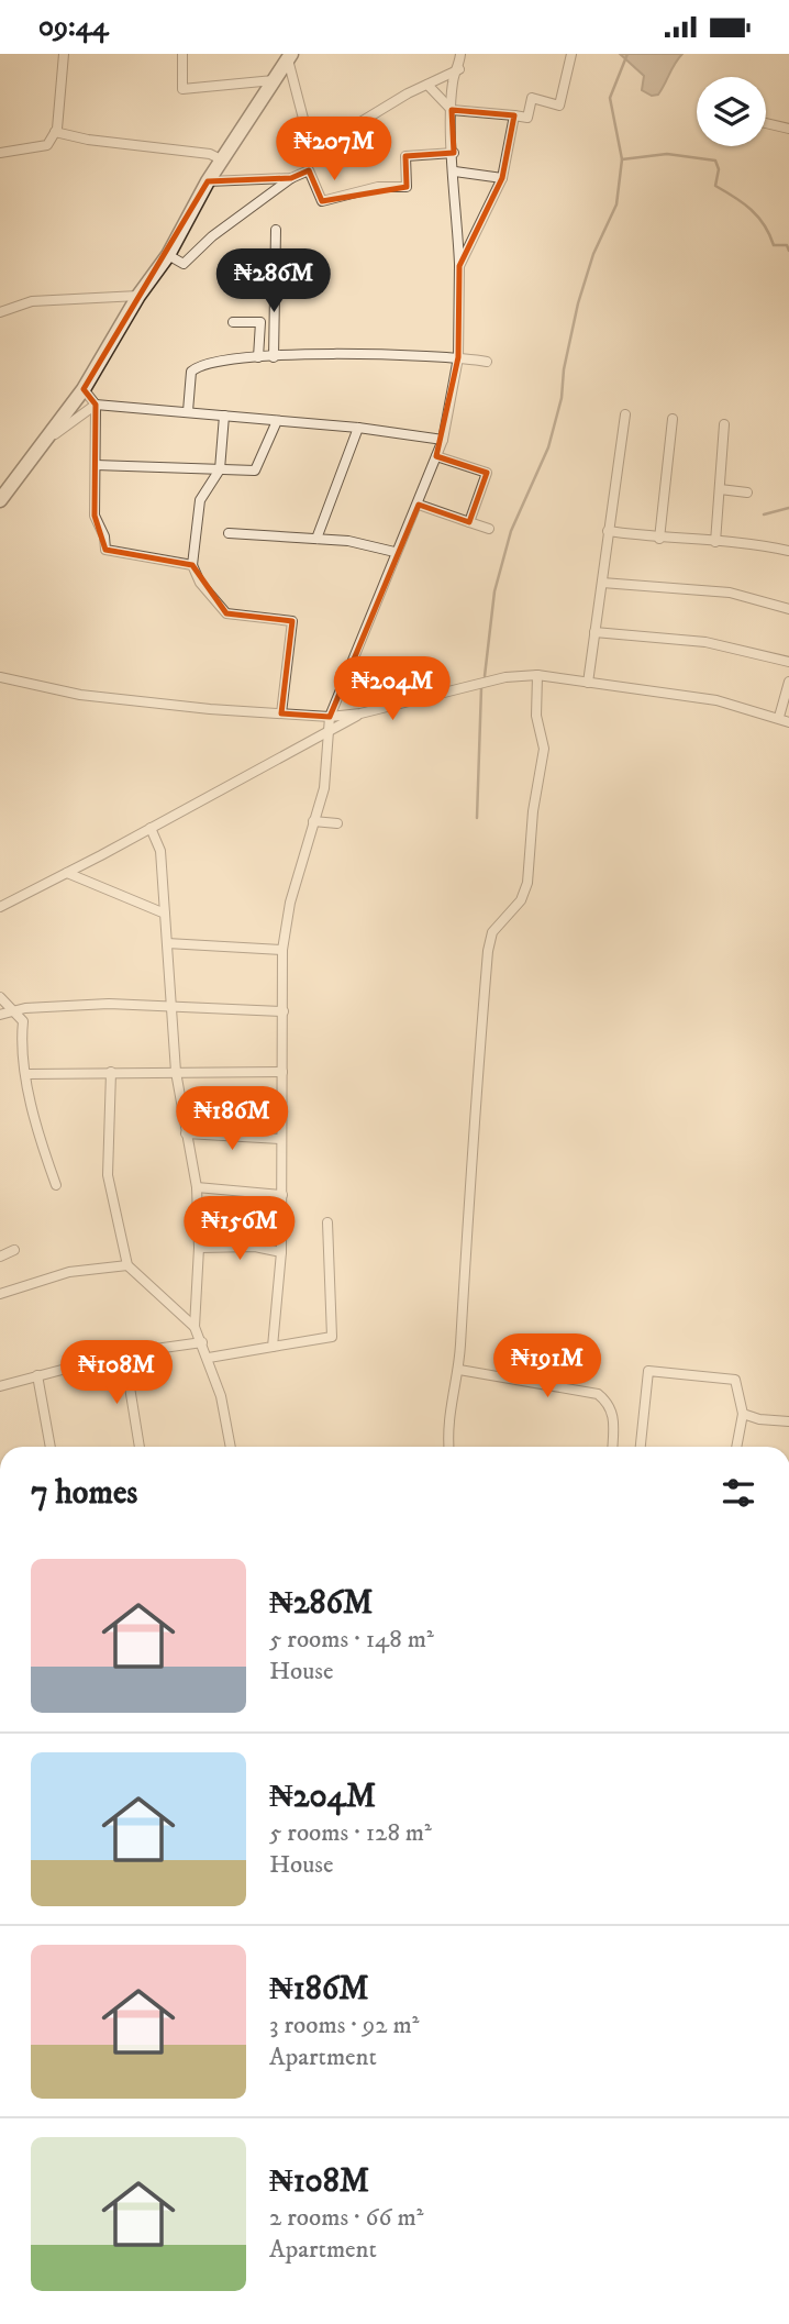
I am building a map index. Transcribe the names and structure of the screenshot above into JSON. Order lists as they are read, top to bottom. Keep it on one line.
{"page":{"status":"09:44","price":["₦207M","₦286M","₦204M","₦186M","₦156M","₦191M","₦108M"],"heading":"7 homes","list":[{"name":"₦286M","note":"5 rooms · 148 m² · House"},{"name":"₦204M","note":"5 rooms · 128 m² · House"},{"name":"₦186M","note":"3 rooms · 92 m² · Apartment"},{"name":"₦108M","note":"2 rooms · 66 m² · Apartment"}]}}
